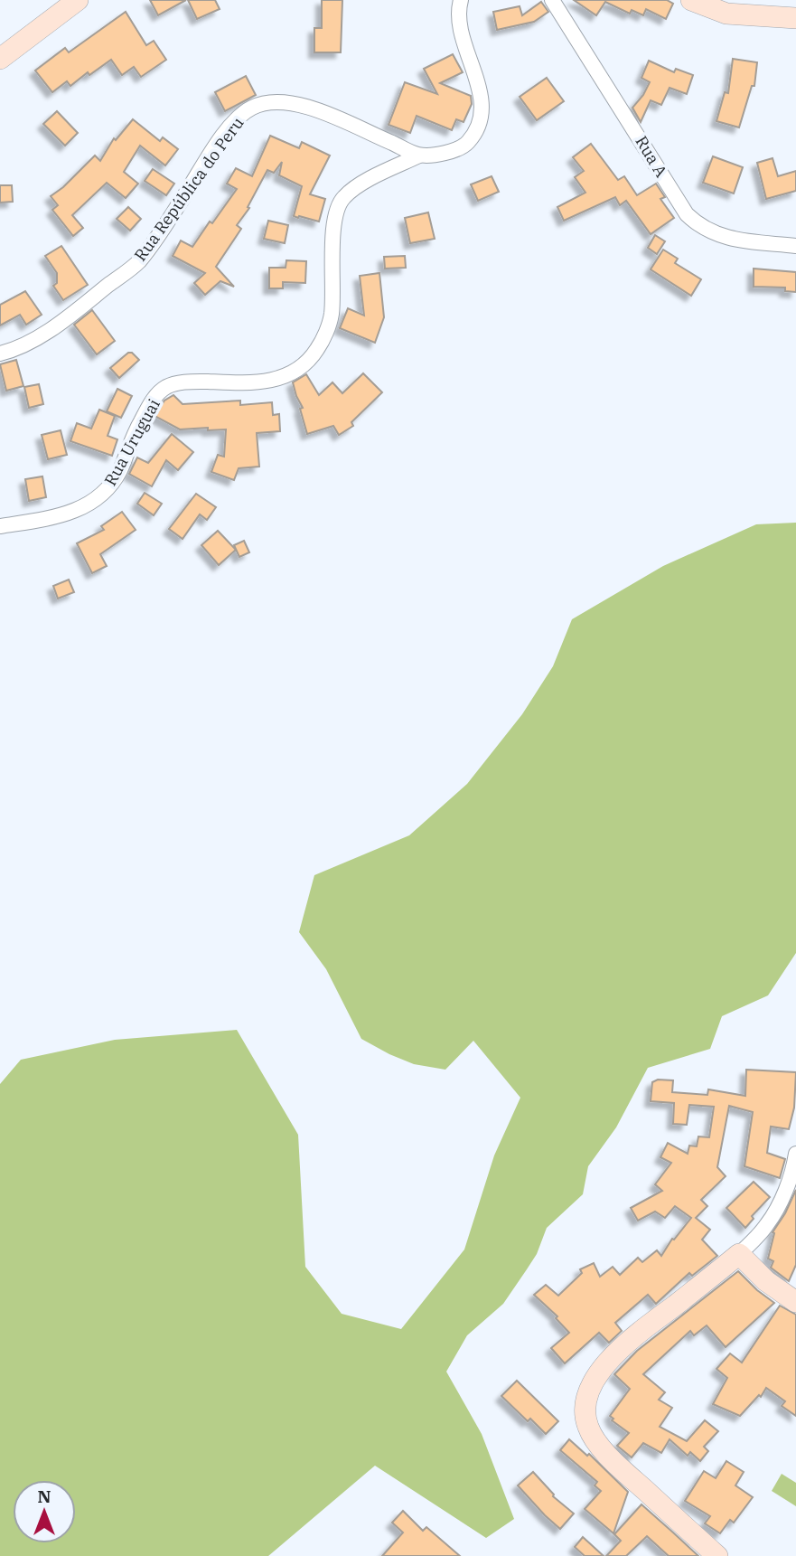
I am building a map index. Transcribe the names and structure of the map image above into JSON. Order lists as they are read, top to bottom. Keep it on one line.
{"streets":{"street":["Rua A","Rua República do Peru","Rua Uruguai"]},"crossings":[["Rua República do Peru","Rua Uruguai"]],"north":"top"}
